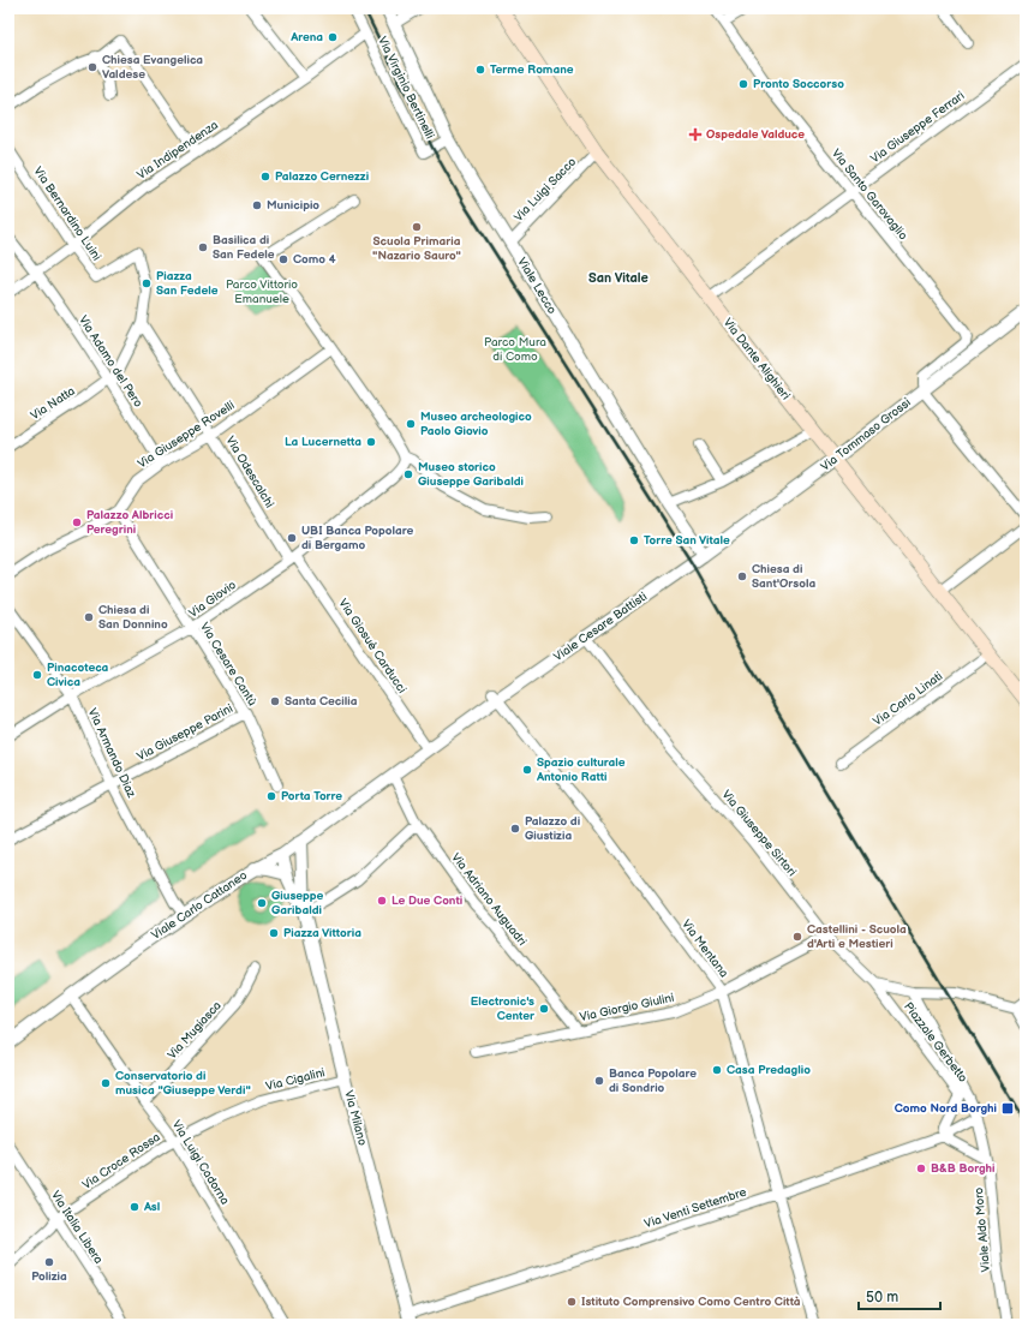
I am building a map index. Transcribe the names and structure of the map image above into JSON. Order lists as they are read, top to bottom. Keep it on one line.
{"streets":{"main road":["Via Dante Alighieri"],"street":["Via Virginio Bertinelli","Via Giuseppe Ferrari","Via Indipendenza","Via Luigi Sacco","Via Santo Garovaglio","Via Bernardino Luini","Viale Lecco","Via Adamo del Pero","Via Natta","Via Giuseppe Rovelli","Via Tommaso Grossi","Via Odescalchi","Via Giovio","Viale Cesare Battisti","Via Giosuè Carducci","Via Cesare Cantù","Via Carlo Linati","Via Giuseppe Parini","Via Armando Diaz","Via Giuseppe Sirtori","Via Adriano Auguadri","Viale Carlo Cattaneo","Via Mentana","Via Giorgio Giulini","Via Mugiasca","Piazzale Gerbetto","Via Cigalini","Via Milano","Via Croce Rossa","Via Luigi Cadorna","Via Venti Settembre","Via Italia Libera","Viale Aldo Moro"]},"crossings":[["Via Virginio Bertinelli","Via Indipendenza"],["Via Virginio Bertinelli","Viale Lecco"],["Via Giuseppe Ferrari","Via Santo Garovaglio"],["Via Giuseppe Ferrari","Via Dante Alighieri"],["Via Indipendenza","Via Bernardino Luini"],["Via Indipendenza","Via Adamo del Pero"],["Via Luigi Sacco","Viale Lecco"],["Via Luigi Sacco","Via Dante Alighieri"],["Via Santo Garovaglio","Via Tommaso Grossi"],["Via Bernardino Luini","Via Natta"],["Via Bernardino Luini","Via Odescalchi"],["Viale Lecco","Via Tommaso Grossi"],["Viale Lecco","Viale Cesare Battisti"],["Via Dante Alighieri","Via Tommaso Grossi"],["Via Dante Alighieri","Via Carlo Linati"],["Via Adamo del Pero","Via Natta"],["Via Adamo del Pero","Via Giuseppe Rovelli"],["Via Natta","Via Odescalchi"],["Via Giuseppe Rovelli","Via Odescalchi"],["Via Giuseppe Rovelli","Via Cesare Cantù"],["Via Tommaso Grossi","Viale Cesare Battisti"],["Via Odescalchi","Via Giovio"],["Via Odescalchi","Via Giosuè Carducci"],["Via Giovio","Via Giosuè Carducci"],["Via Giovio","Via Cesare Cantù"],["Via Giovio","Via Armando Diaz"],["Viale Cesare Battisti","Via Giosuè Carducci"],["Viale Cesare Battisti","Via Giuseppe Sirtori"],["Viale Cesare Battisti","Viale Carlo Cattaneo"],["Viale Cesare Battisti","Via Mentana"],["Via Giosuè Carducci","Viale Carlo Cattaneo"],["Via Cesare Cantù","Via Giuseppe Parini"],["Via Giuseppe Parini","Via Armando Diaz"],["Via Armando Diaz","Viale Carlo Cattaneo"],["Via Giuseppe Sirtori","Via Giorgio Giulini"],["Via Giuseppe Sirtori","Piazzale Gerbetto"],["Via Adriano Auguadri","Viale Carlo Cattaneo"],["Via Adriano Auguadri","Via Giorgio Giulini"],["Viale Carlo Cattaneo","Via Milano"],["Viale Carlo Cattaneo","Via Luigi Cadorna"],["Via Mentana","Via Giorgio Giulini"],["Via Mentana","Via Venti Settembre"],["Via Mugiasca","Via Luigi Cadorna"],["Piazzale Gerbetto","Via Venti Settembre"],["Piazzale Gerbetto","Viale Aldo Moro"],["Via Cigalini","Via Milano"],["Via Cigalini","Via Croce Rossa"],["Via Cigalini","Via Luigi Cadorna"],["Via Milano","Via Venti Settembre"],["Via Croce Rossa","Via Luigi Cadorna"],["Via Croce Rossa","Via Italia Libera"]],"districts":["San Vitale"],"parks":["Parco Vittorio Emanuele","Parco Mura di Como"],"places":{"other":["Arena","Chiesa Evangelica Valdese","Terme Romane","Pronto Soccorso","Palazzo Cernezzi","Municipio","Scuola Primaria \"Nazario Sauro\"","Basilica di San Fedele","Como 4","Piazza San Fedele","Museo archeologico Paolo Giovio","La Lucernetta","Museo storico Giuseppe Garibaldi","Palazzo Albricci Peregrini","UBI Banca Popolare di Bergamo","Torre San Vitale","Chiesa di Sant'Orsola","Chiesa di San Donnino","Pinacoteca Civica","Santa Cecilia","Spazio culturale Antonio Ratti","Porta Torre","Palazzo di Giustizia","Le Due Conti","Giuseppe Garibaldi","Piazza Vittoria","Castellini - Scuola d'Arti e Mestieri","Electronic's Center","Casa Predaglio","Banca Popolare di Sondrio","Conservatorio di musica \"Giuseppe Verdi\"","B&B Borghi","Asl","Polizia","Istituto Comprensivo Como Centro Città"],"health":["Ospedale Valduce"],"transit":["Como Nord Borghi"]},"scale_bar":"50 m"}
